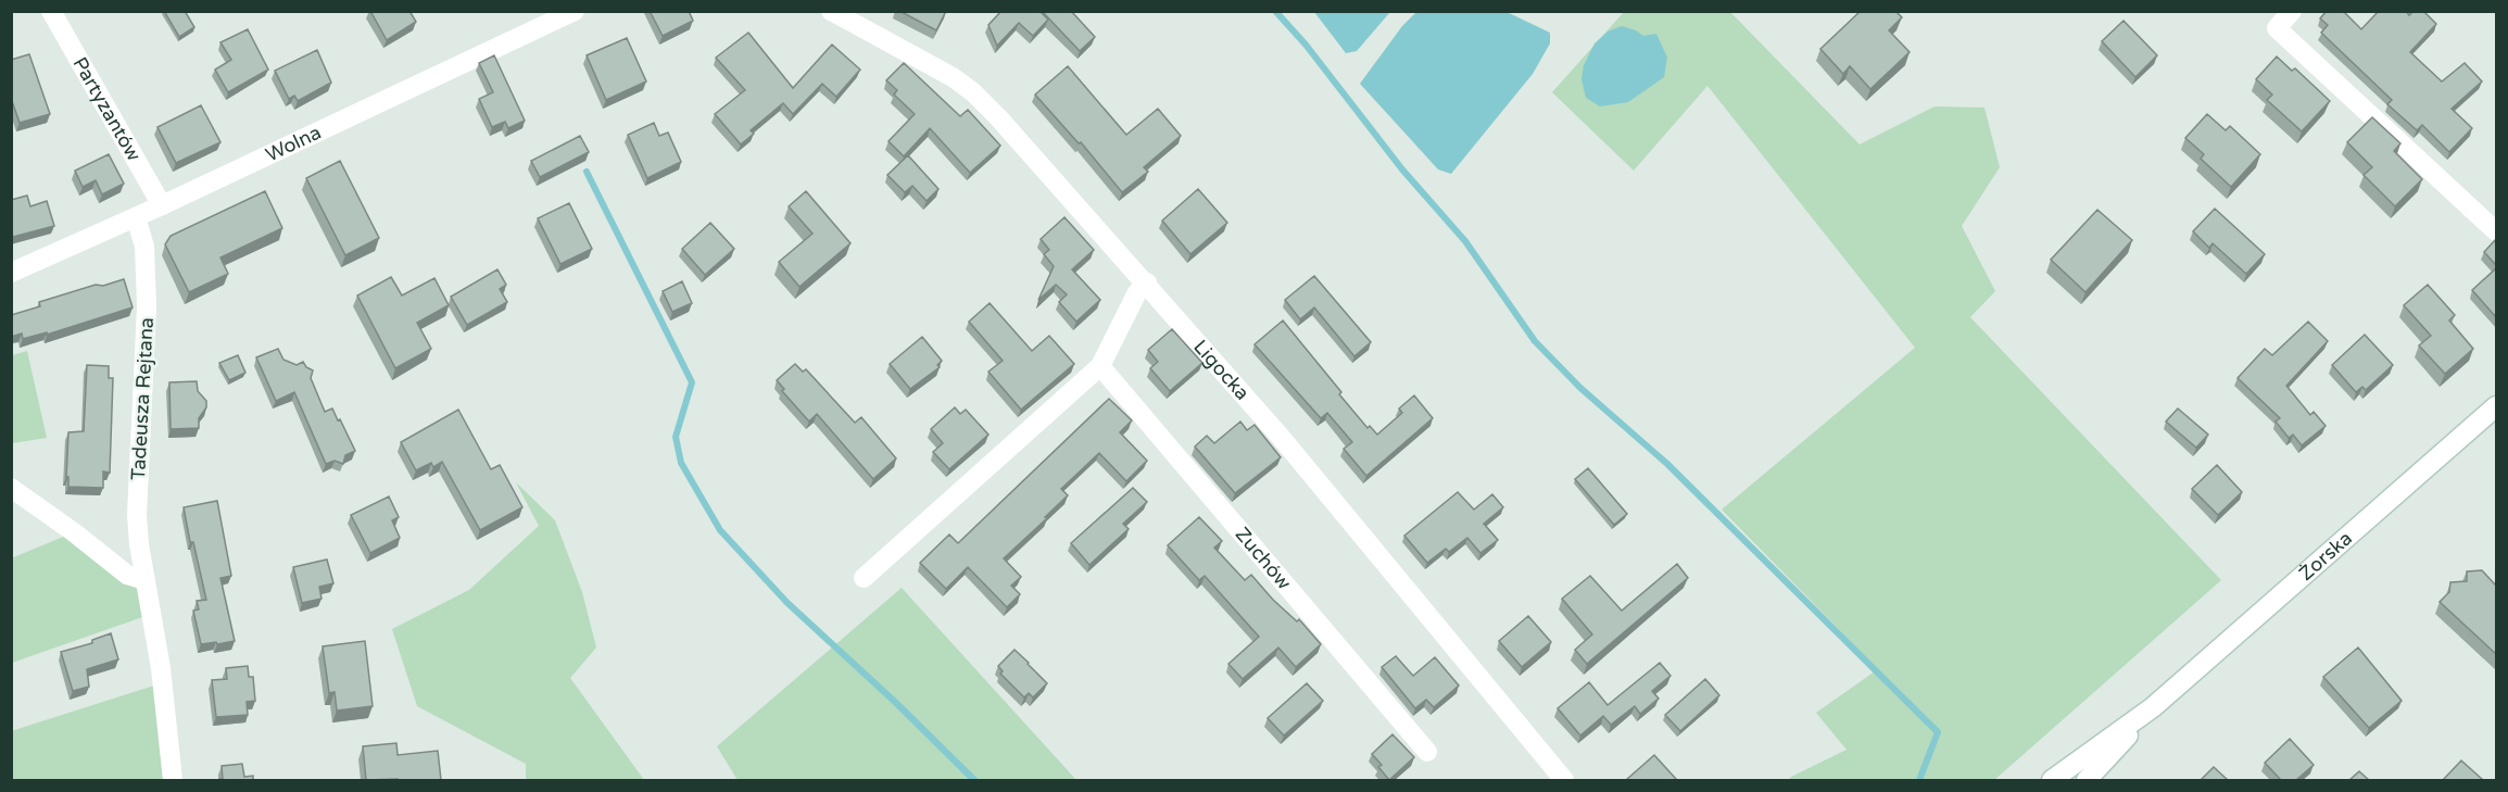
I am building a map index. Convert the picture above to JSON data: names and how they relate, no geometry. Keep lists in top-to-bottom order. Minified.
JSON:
{"streets":{"street":["Partyzantów","Wolna","Ligocka","Tadeusza Rejtana","Żorska","Zuchów"]},"crossings":[["Partyzantów","Wolna"],["Wolna","Tadeusza Rejtana"]]}
